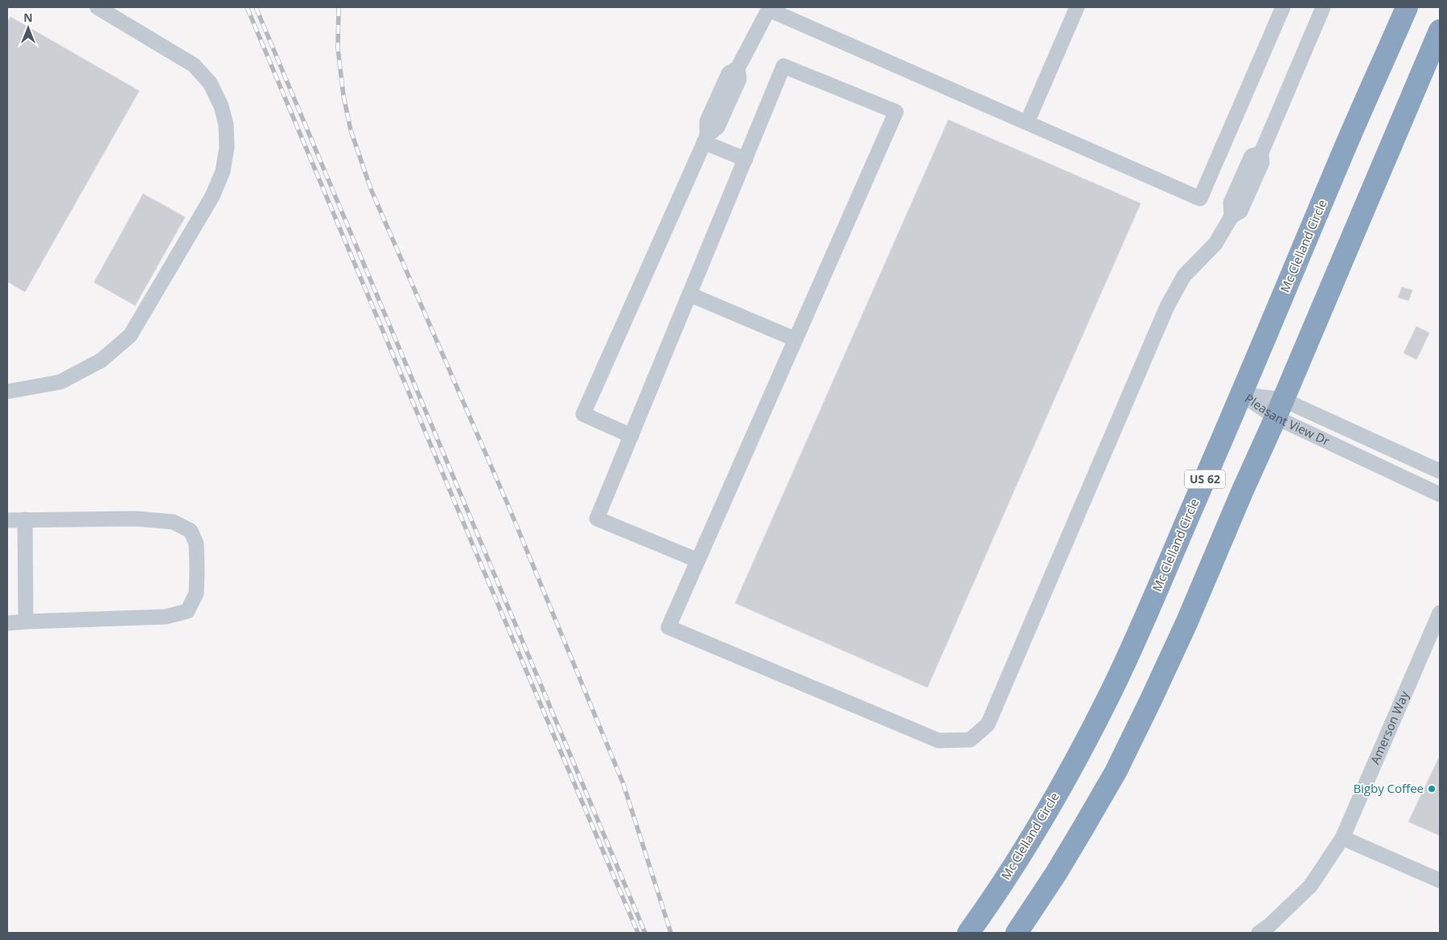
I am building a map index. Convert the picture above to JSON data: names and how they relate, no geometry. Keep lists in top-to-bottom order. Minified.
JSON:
{"streets":{"highway":["Mc Clelland Circle","US 62"],"street":["Pleasant View Dr","Amerson Way"]},"crossings":[["Mc Clelland Circle","Pleasant View Dr"],["Pleasant View Dr","US 62"]],"places":["Bigby Coffee"],"north":"top"}
